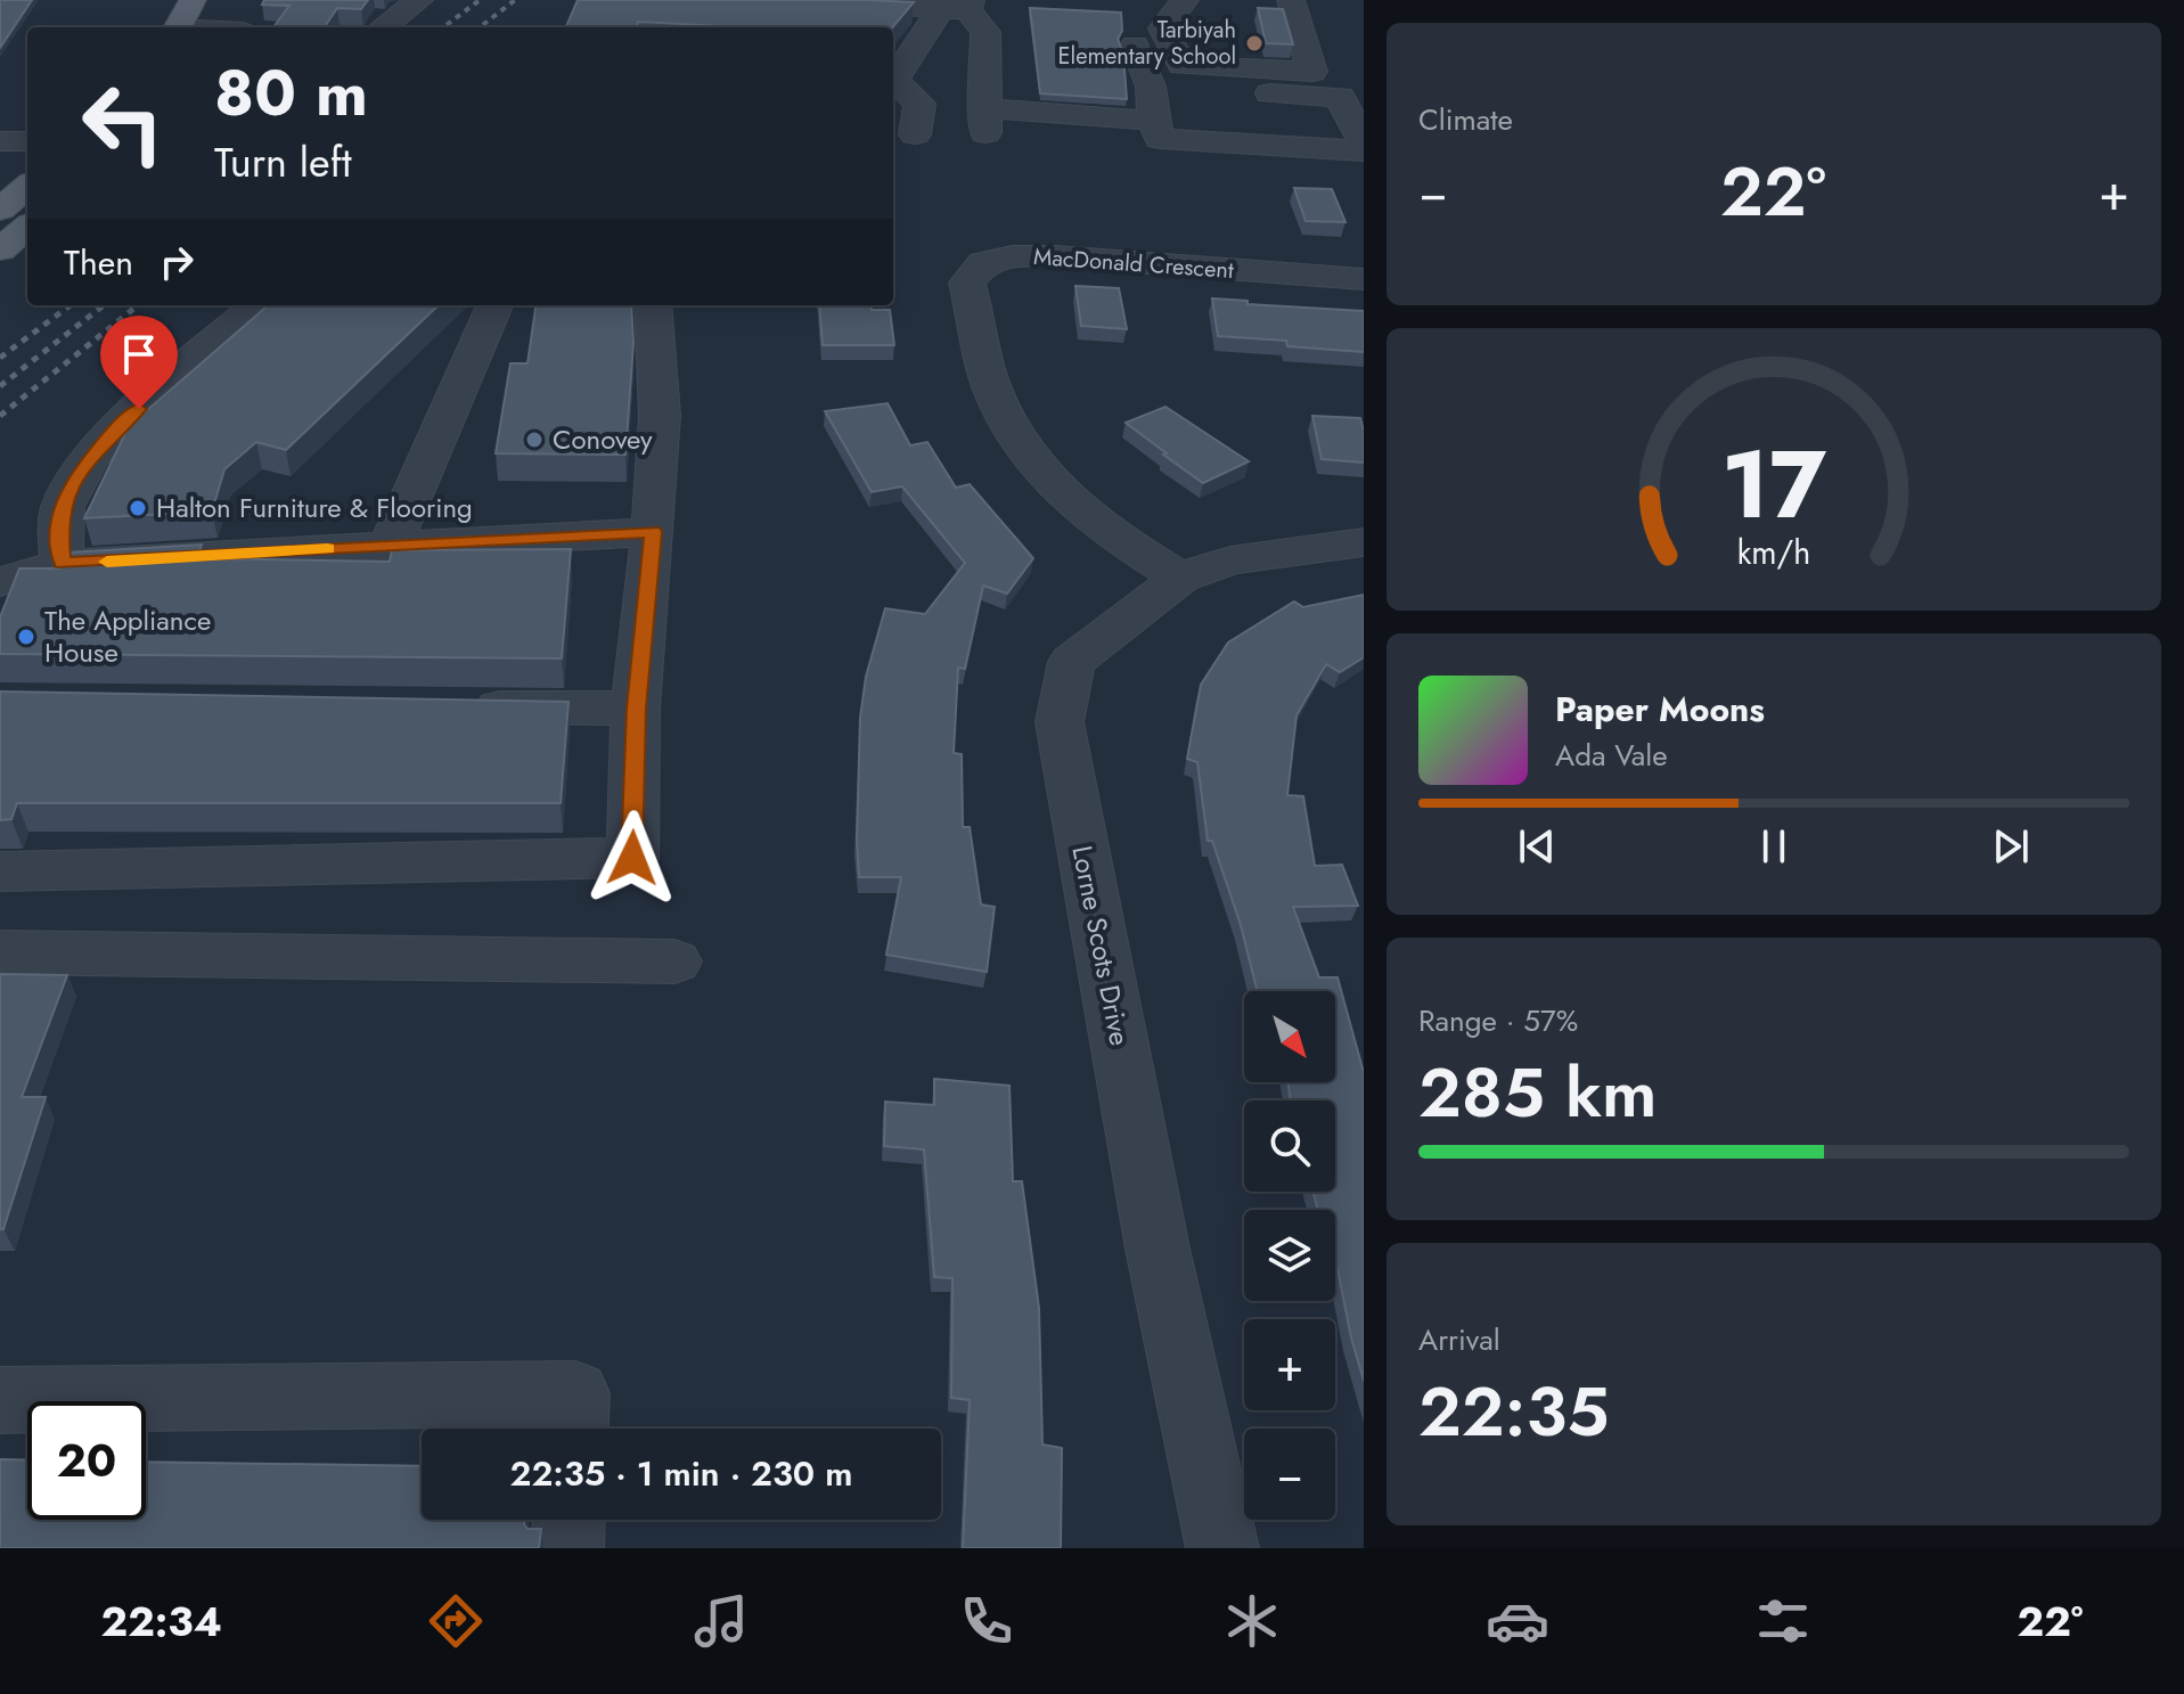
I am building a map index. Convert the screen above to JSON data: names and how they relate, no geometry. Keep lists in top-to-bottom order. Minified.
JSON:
{"streets":{"street":["MacDonald Crescent","Lorne Scots Drive"]},"crossings":[["MacDonald Crescent","Lorne Scots Drive"]],"places":["Tarbiyah Elementary School","Conovey","Halton Furniture & Flooring","The Appliance House"],"north":"bottom right","page":{"tile":["Climate",["Range · 57%","285 km"],["Arrival","22:35"]],"turn":["80 m","Turn left"],"heat":["−","22°","+"],"then":"Then","song":["Paper Moons","Ada Vale"],"map_buttons":["+","−"],"limit":"20","trip":"22:35 · 1 min · 230 m","tabs":["22:34","22°"],"gauge":["17","km/h"]}}
